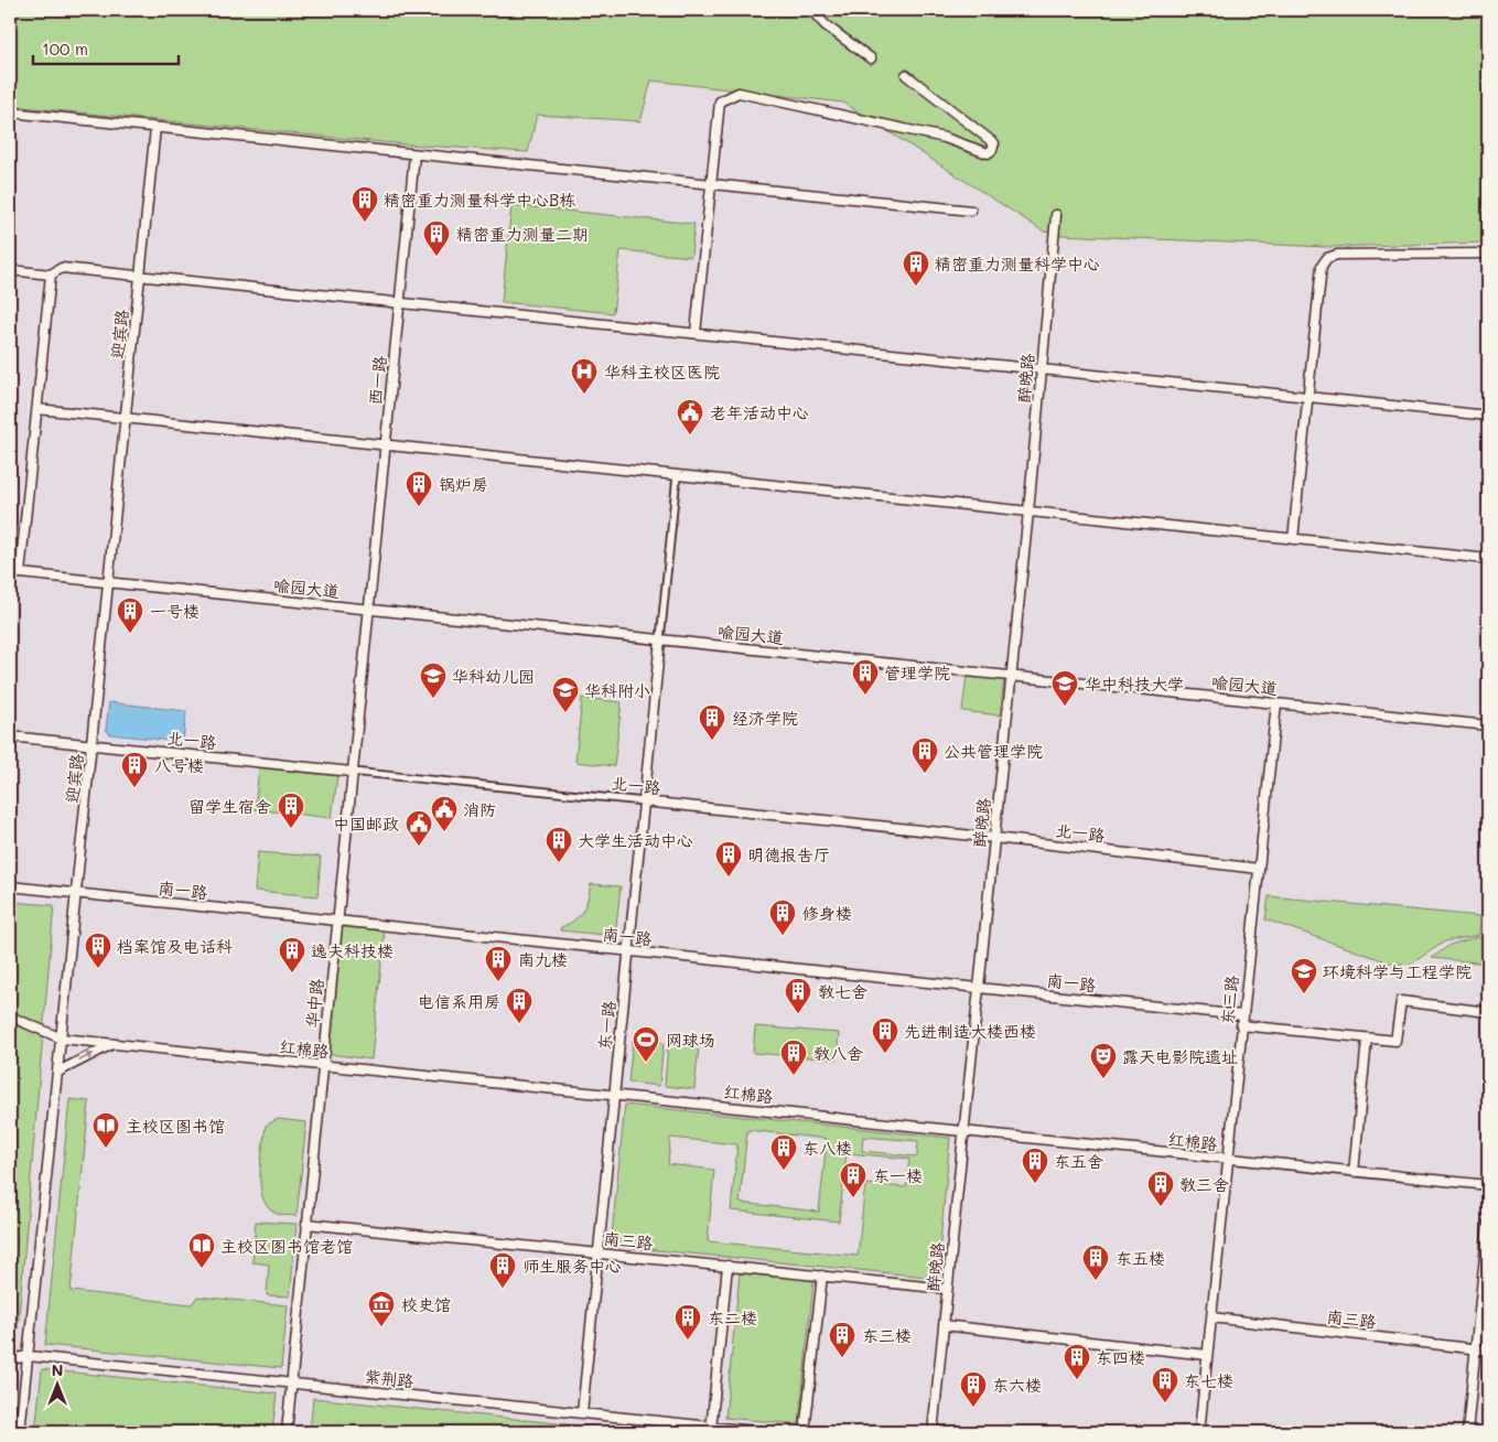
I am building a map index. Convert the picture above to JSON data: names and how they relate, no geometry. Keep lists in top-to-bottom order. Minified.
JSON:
{"streets":{"street":["迎宾路","醉晚路","西一路","喻园大道","北一路","南一路","东三路","华中路","东一路","红棉路","南三路","紫荆路"]},"crossings":[["迎宾路","喻园大道"],["迎宾路","北一路"],["迎宾路","南一路"],["迎宾路","红棉路"],["迎宾路","紫荆路"],["醉晚路","喻园大道"],["醉晚路","北一路"],["醉晚路","南一路"],["醉晚路","红棉路"],["醉晚路","南三路"],["西一路","喻园大道"],["西一路","华中路"],["喻园大道","东三路"],["喻园大道","华中路"],["喻园大道","东一路"],["北一路","东三路"],["北一路","华中路"],["北一路","东一路"],["南一路","东三路"],["南一路","华中路"],["南一路","东一路"],["东三路","红棉路"],["东三路","南三路"],["华中路","红棉路"],["华中路","南三路"],["华中路","紫荆路"],["东一路","红棉路"],["东一路","南三路"],["东一路","紫荆路"]],"places":{"building":["精密重力测量科学中心B栋","精密重力测量二期","精密重力测量科学中心","锅炉房","一号楼","管理学院","经济学院","公共管理学院","八号楼","留学生宿舍","大学生活动中心","明德报告厅","修身楼","档案馆及电话科","逸夫科技楼","南九楼","教七舍","电信系用房","先进制造大楼西楼","教八舍","东八楼","东五舍","东一楼","教三舍","东五楼","师生服务中心","东二楼","东三楼","东四楼","东七楼","东六楼"],"hospital":["华科主校区医院"],"public building":["老年活动中心","消防","中国邮政"],"school or university":["华科幼儿园","华中科技大学","华科附小","环境科学与工程学院"],"sports":["网球场"],"theatre":["露天电影院遗址"],"library":["主校区图书馆","主校区图书馆老馆"],"museum":["校史馆"]},"scale_bar":"100 m","north":"top"}
